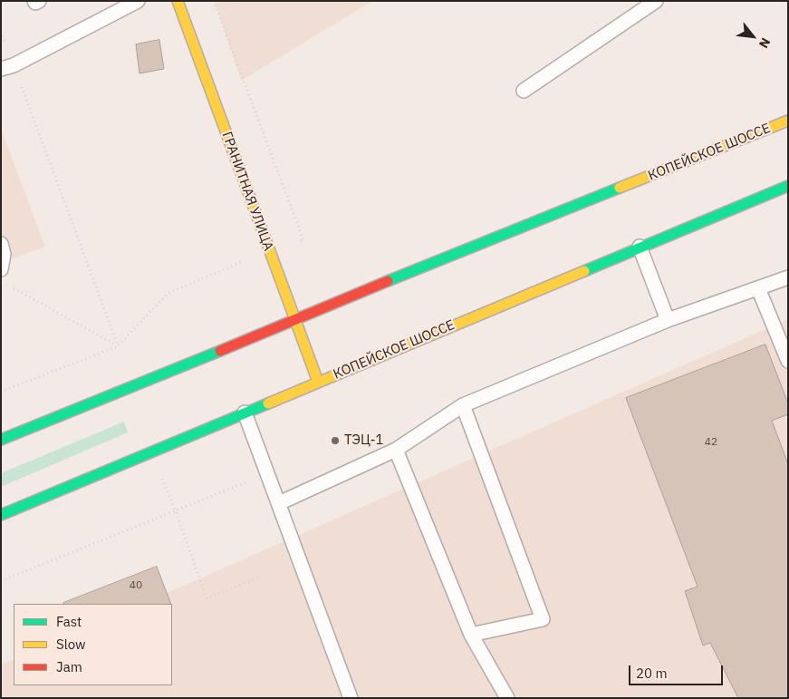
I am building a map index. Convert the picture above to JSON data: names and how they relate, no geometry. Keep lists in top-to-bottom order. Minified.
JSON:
{"streets":{"main road":["КОПЕЙСКОЕ ШОССЕ","ГРАНИТНАЯ УЛИЦА"]},"crossings":[["КОПЕЙСКОЕ ШОССЕ","ГРАНИТНАЯ УЛИЦА"]],"places":["ТЭЦ-1"],"house_numbers":["42","40"],"legend":["Fast","Slow","Jam"],"scale_bar":"20 m","north":"bottom right"}
